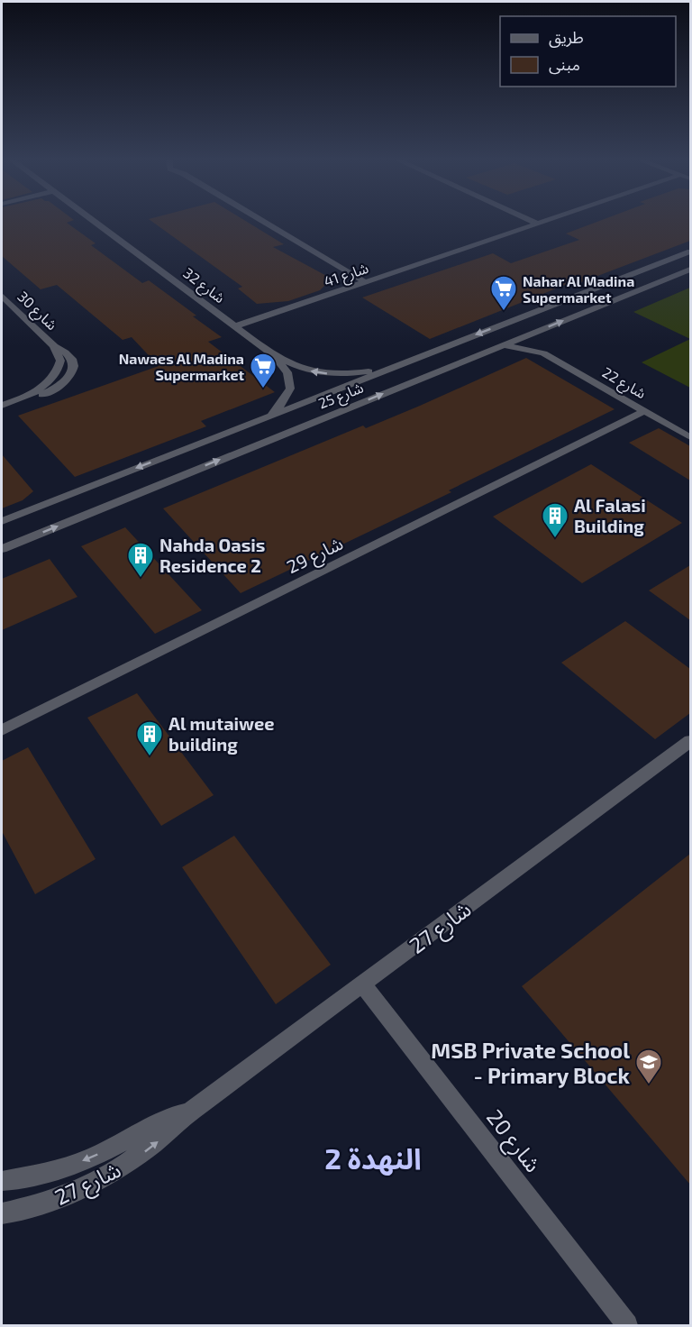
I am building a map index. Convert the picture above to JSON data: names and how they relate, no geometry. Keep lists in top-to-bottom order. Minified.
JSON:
{"streets":{"street":["شارع 41","شارع 32","شارع 30","شارع 22","شارع 25","شارع 29","شارع 27","شارع 20"]},"crossings":[["شارع 41","شارع 32"],["شارع 32","شارع 25"],["شارع 22","شارع 25"],["شارع 22","شارع 29"],["شارع 27","شارع 20"]],"districts":["النهدة 2"],"places":{"supermarket":["Nahar Al Madina Supermarket","Nawaes Al Madina Supermarket"],"building":["Al Falasi Building","Nahda Oasis Residence 2","Al mutaiwee building"],"school or university":["MSB Private School - Primary Block"]},"legend":["طريق","مبنى"]}
